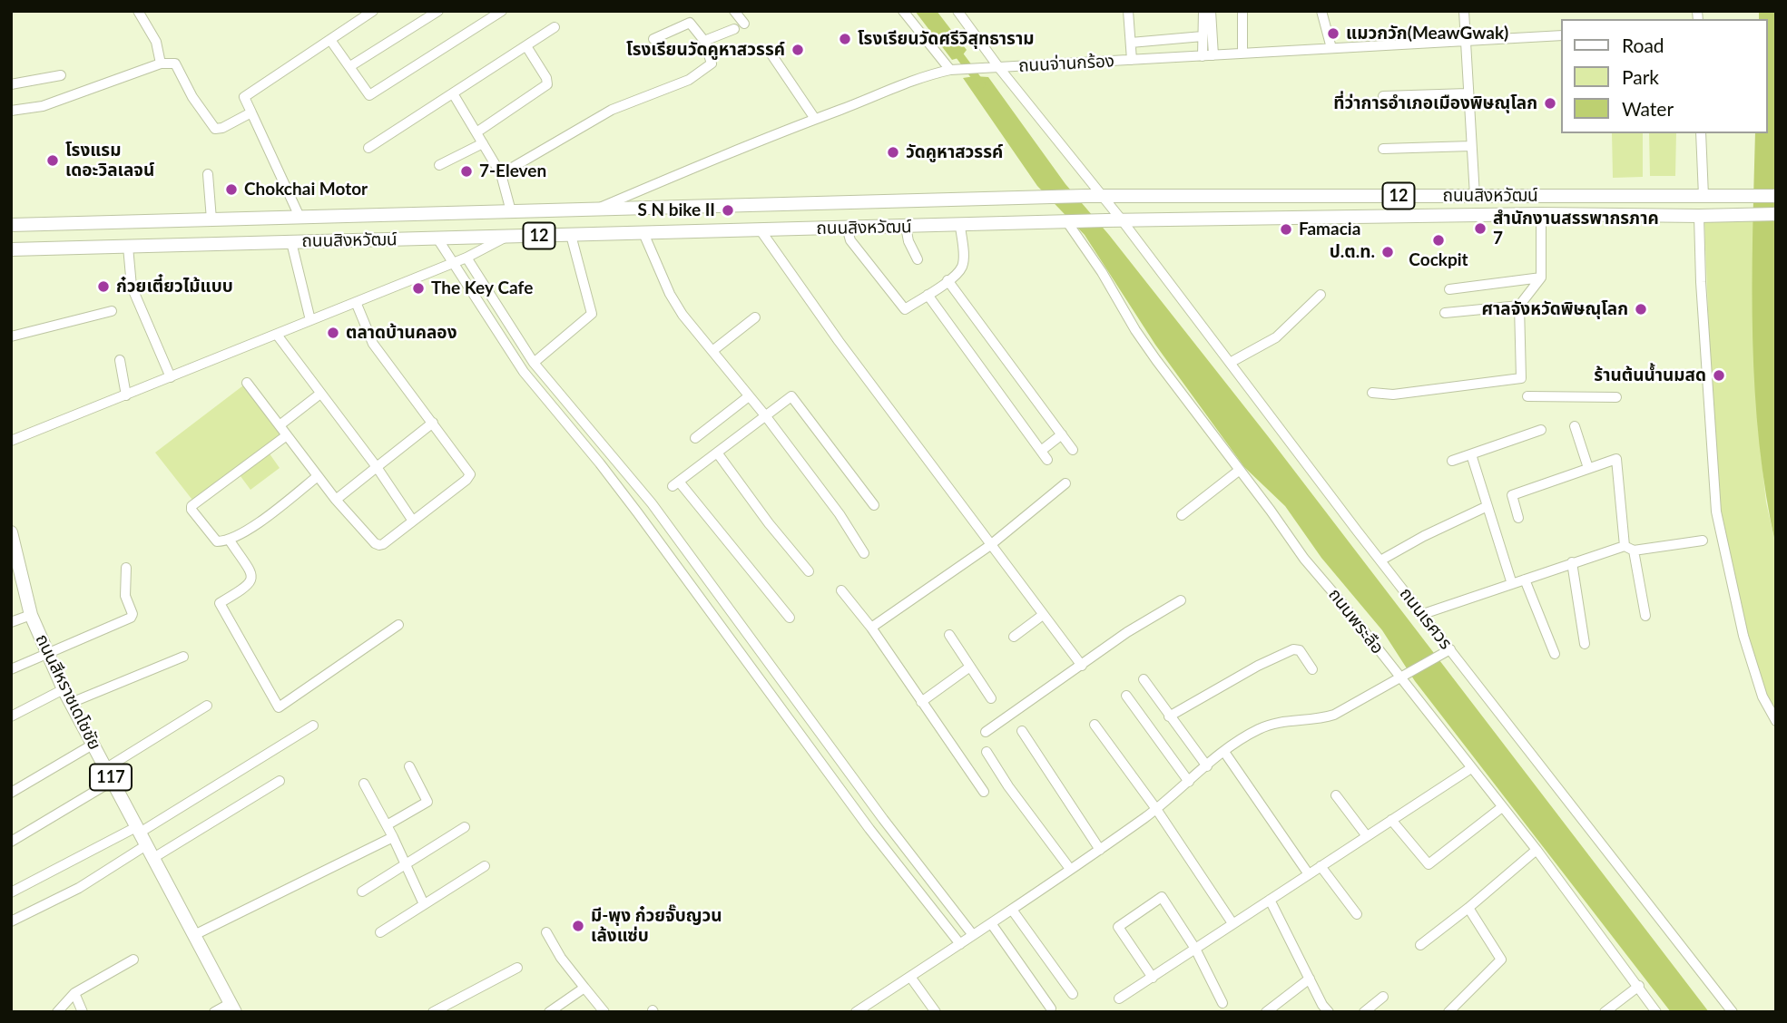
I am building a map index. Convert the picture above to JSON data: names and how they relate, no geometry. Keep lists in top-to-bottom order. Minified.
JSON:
{"streets":{"main road":["12","ถนนสิงหวัฒน์","ถนนสีหราชเดโชชัย","117"],"street":["ถนนจ่านกร้อง","ถนนเรศวร","ถนนพระลือ"]},"crossings":[["ถนนจ่านกร้อง","ถนนสิงหวัฒน์"],["ถนนจ่านกร้อง","ถนนเรศวร"],["12","ถนนสิงหวัฒน์"],["ถนนสิงหวัฒน์","ถนนเรศวร"],["ถนนสิงหวัฒน์","ถนนพระลือ"]],"places":["แมวกวัก(MeawGwak)","โรงเรียนวัดศรีวิสุทธาราม","โรงเรียนวัดคูหาสวรรค์","ที่ว่าการอำเภอเมืองพิษณุโลก","วัดคูหาสวรรค์","โรงแรม เดอะวิลเลจน์","7-Eleven","Chokchai Motor","S N bike II","สำนักงานสรรพากรภาค 7","Famacia","Cockpit","ป.ต.ท.","ก๋วยเตี๋ยวไม้แบบ","The Key Cafe","ศาลจังหวัดพิษณุโลก","ตลาดบ้านคลอง","ร้านต้นน้ำนมสด","มี-พุง ก๋วยจั๊บญวน เล้งแซ่บ"],"legend":["Road","Park","Water"]}
